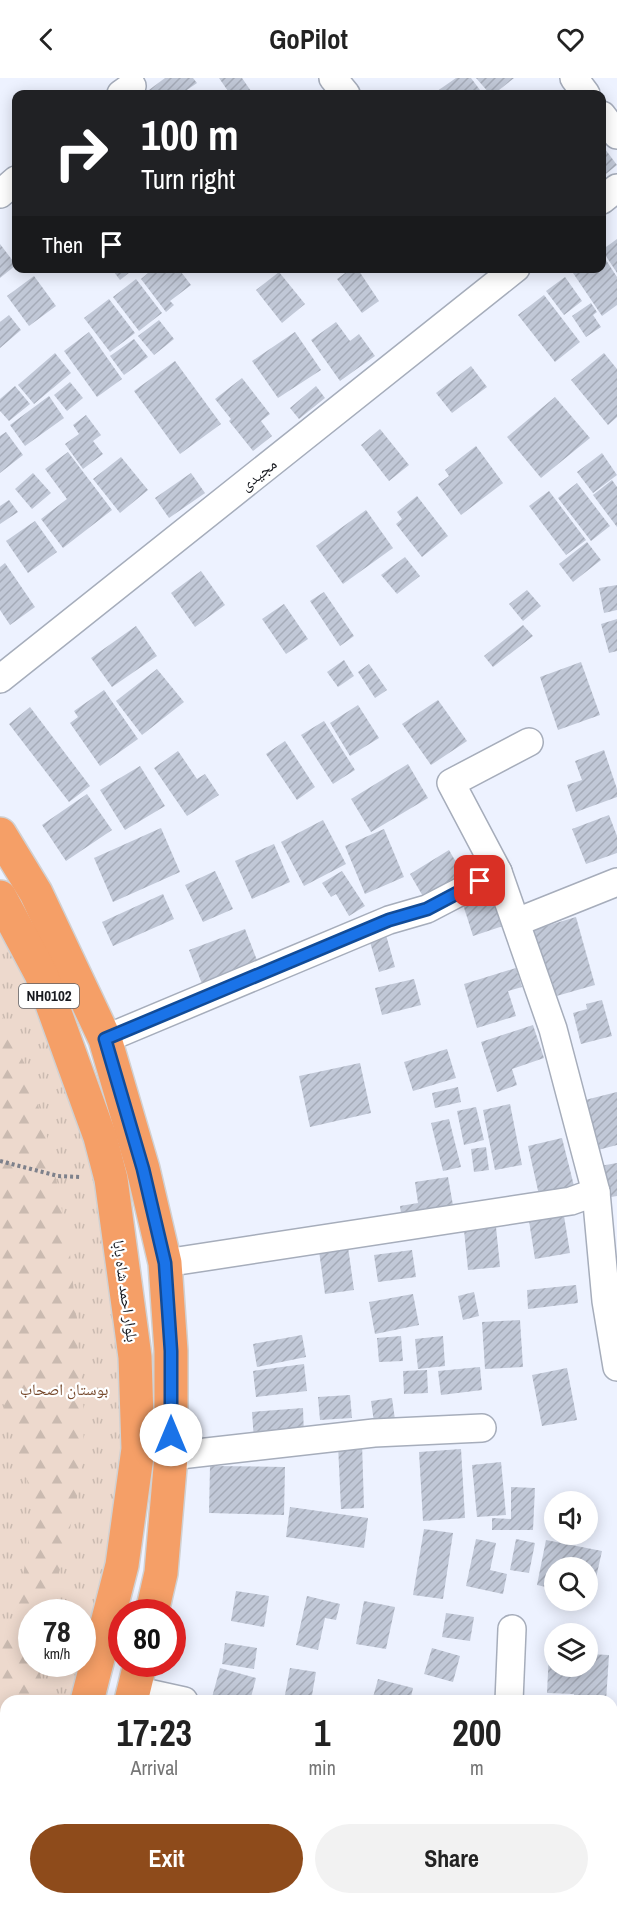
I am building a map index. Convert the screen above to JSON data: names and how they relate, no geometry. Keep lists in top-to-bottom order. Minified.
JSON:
{"streets":{"highway":["NH0102","بلوار احمد شاه بابا"],"street":["مجیدی"]},"parks":["بوستان اصحاب"],"page":{"header":"GoPilot","turn":["100 m","Turn right"],"then":"Then","speed":"78 km/h","limit":"80","eta":["17:23","Arrival","1","min","200","m"],"buttons":["Exit","Share"]}}
